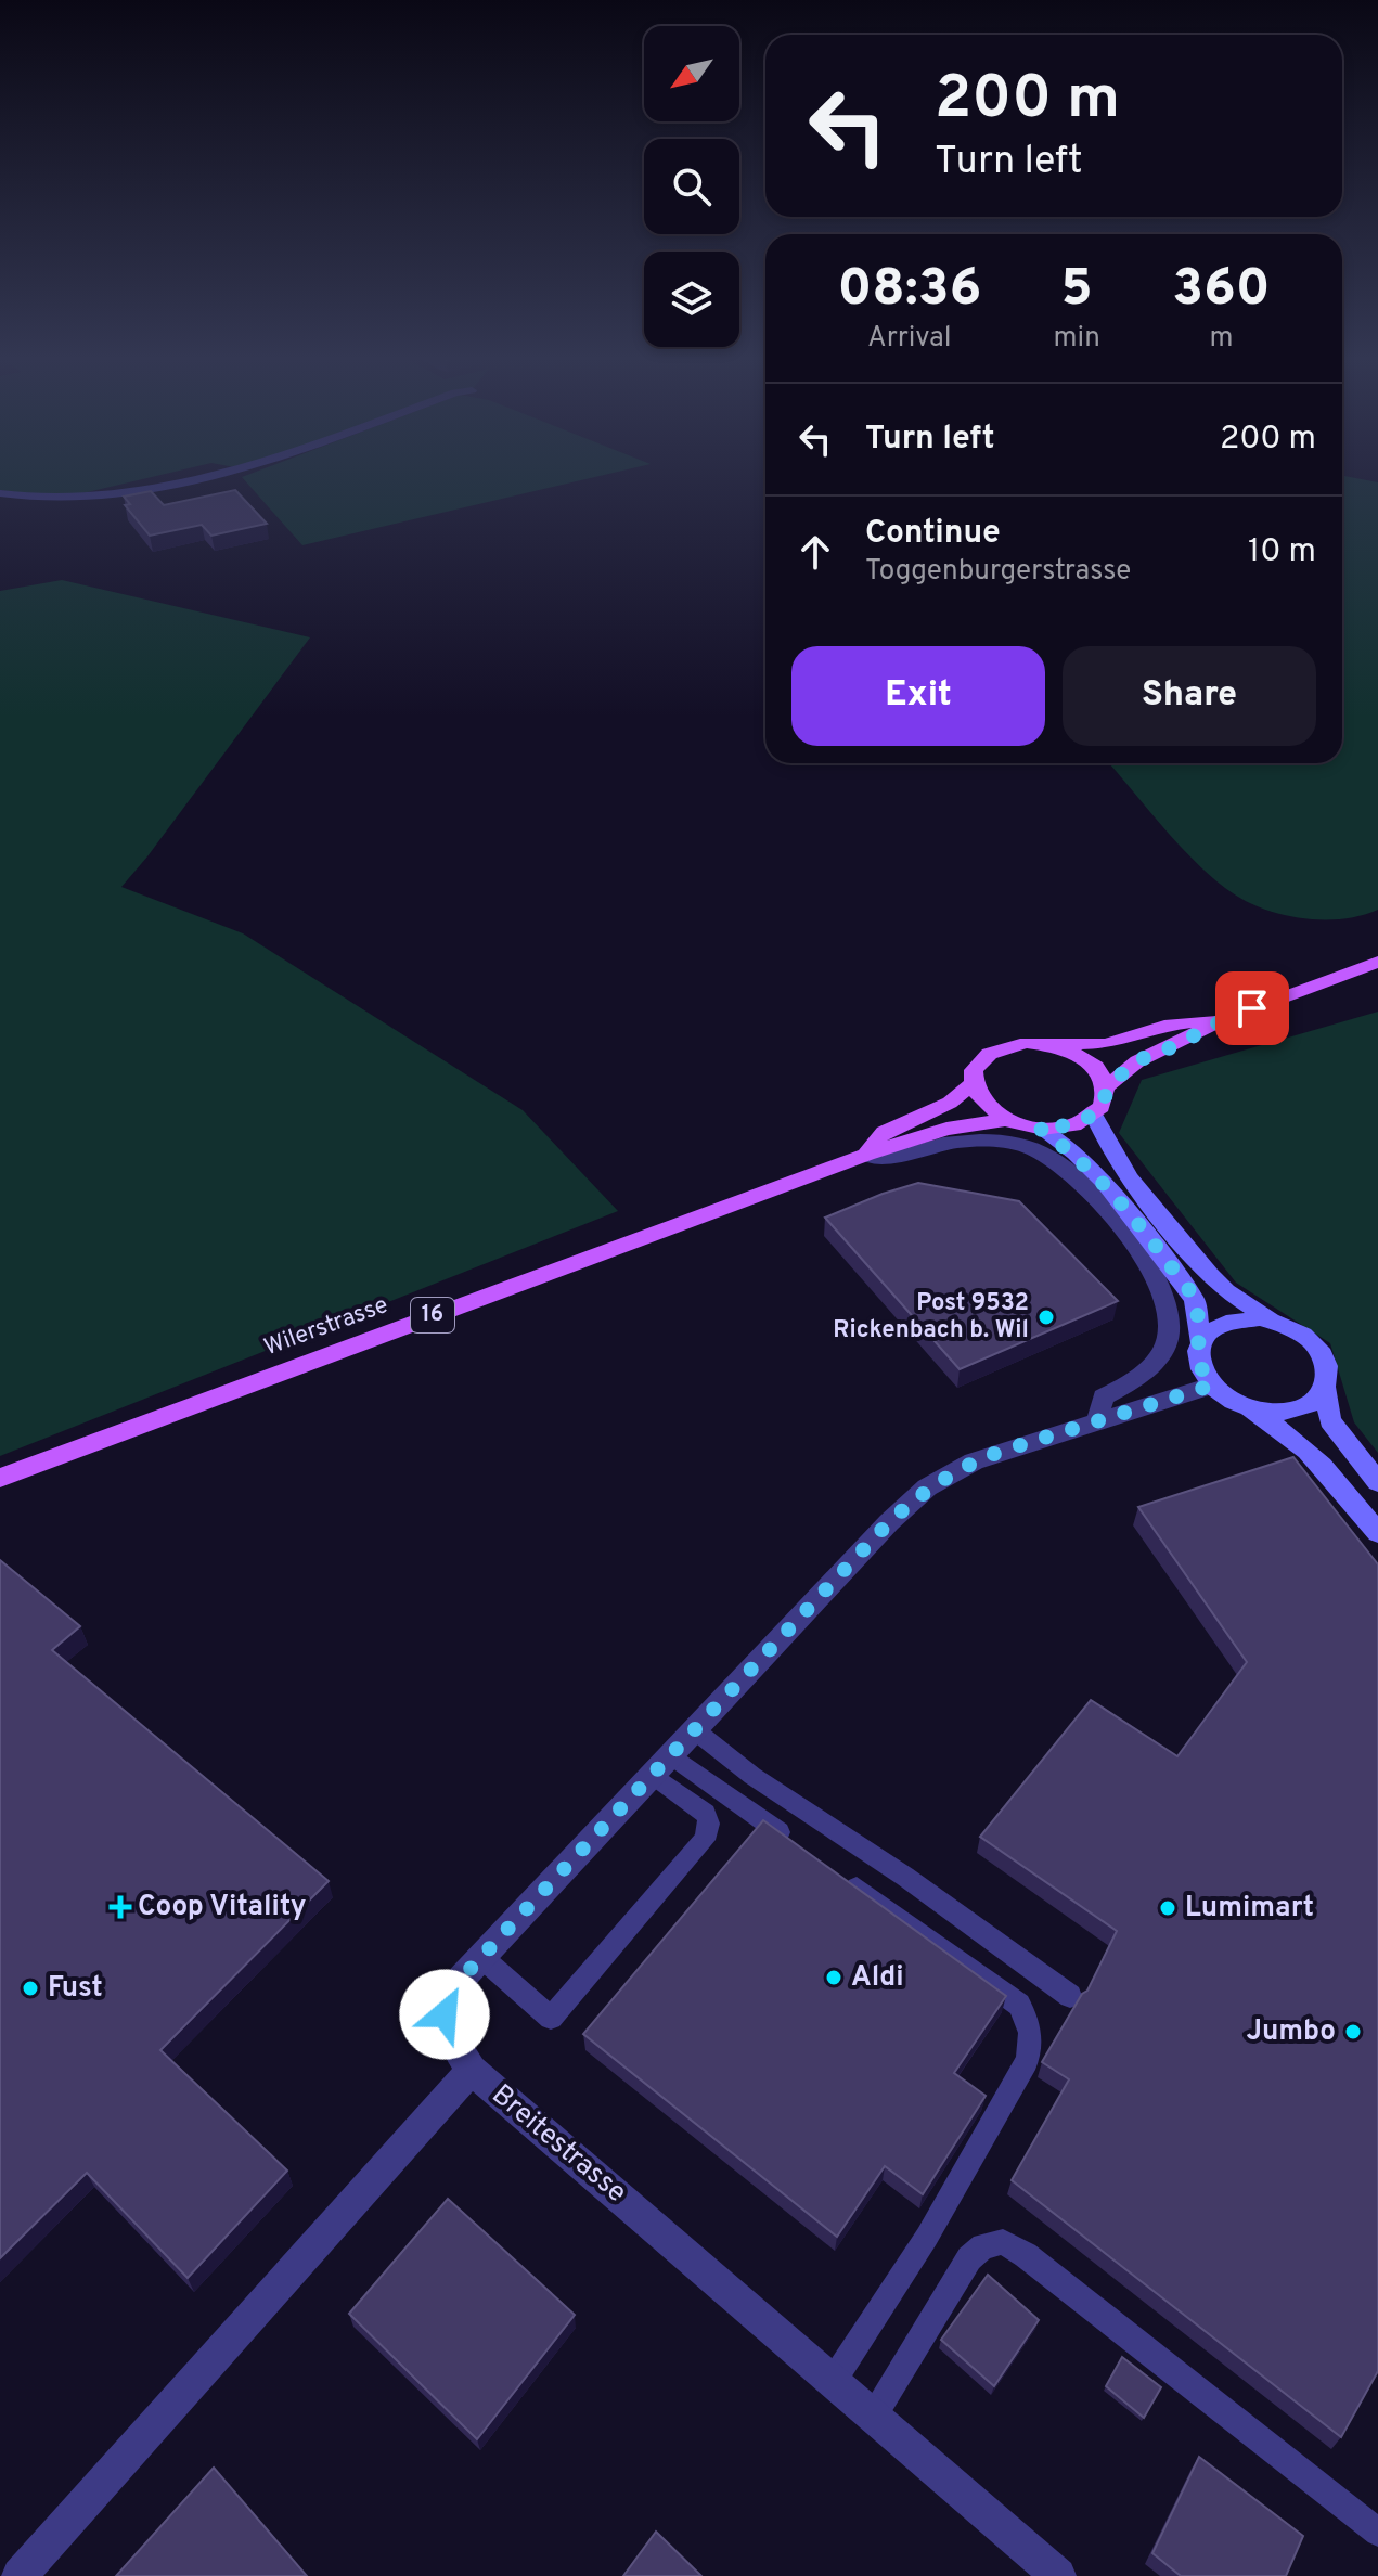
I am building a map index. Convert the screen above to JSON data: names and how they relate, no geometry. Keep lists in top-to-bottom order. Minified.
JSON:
{"streets":{"main road":["16","Wilerstrasse"],"street":["Breitestrasse"]},"places":{"other":["Post 9532 Rickenbach b. Wil","Lumimart","Aldi","Fust","Jumbo"],"health":["Coop Vitality"]},"north":"bottom left","page":{"turn":["200 m","Turn left"],"eta":["08:36","Arrival","5","min","360","m"],"list":[{"name":"Turn left","value":"200 m"},{"name":"Continue","note":"Toggenburgerstrasse","value":"10 m"}],"buttons":["Exit","Share"]}}
